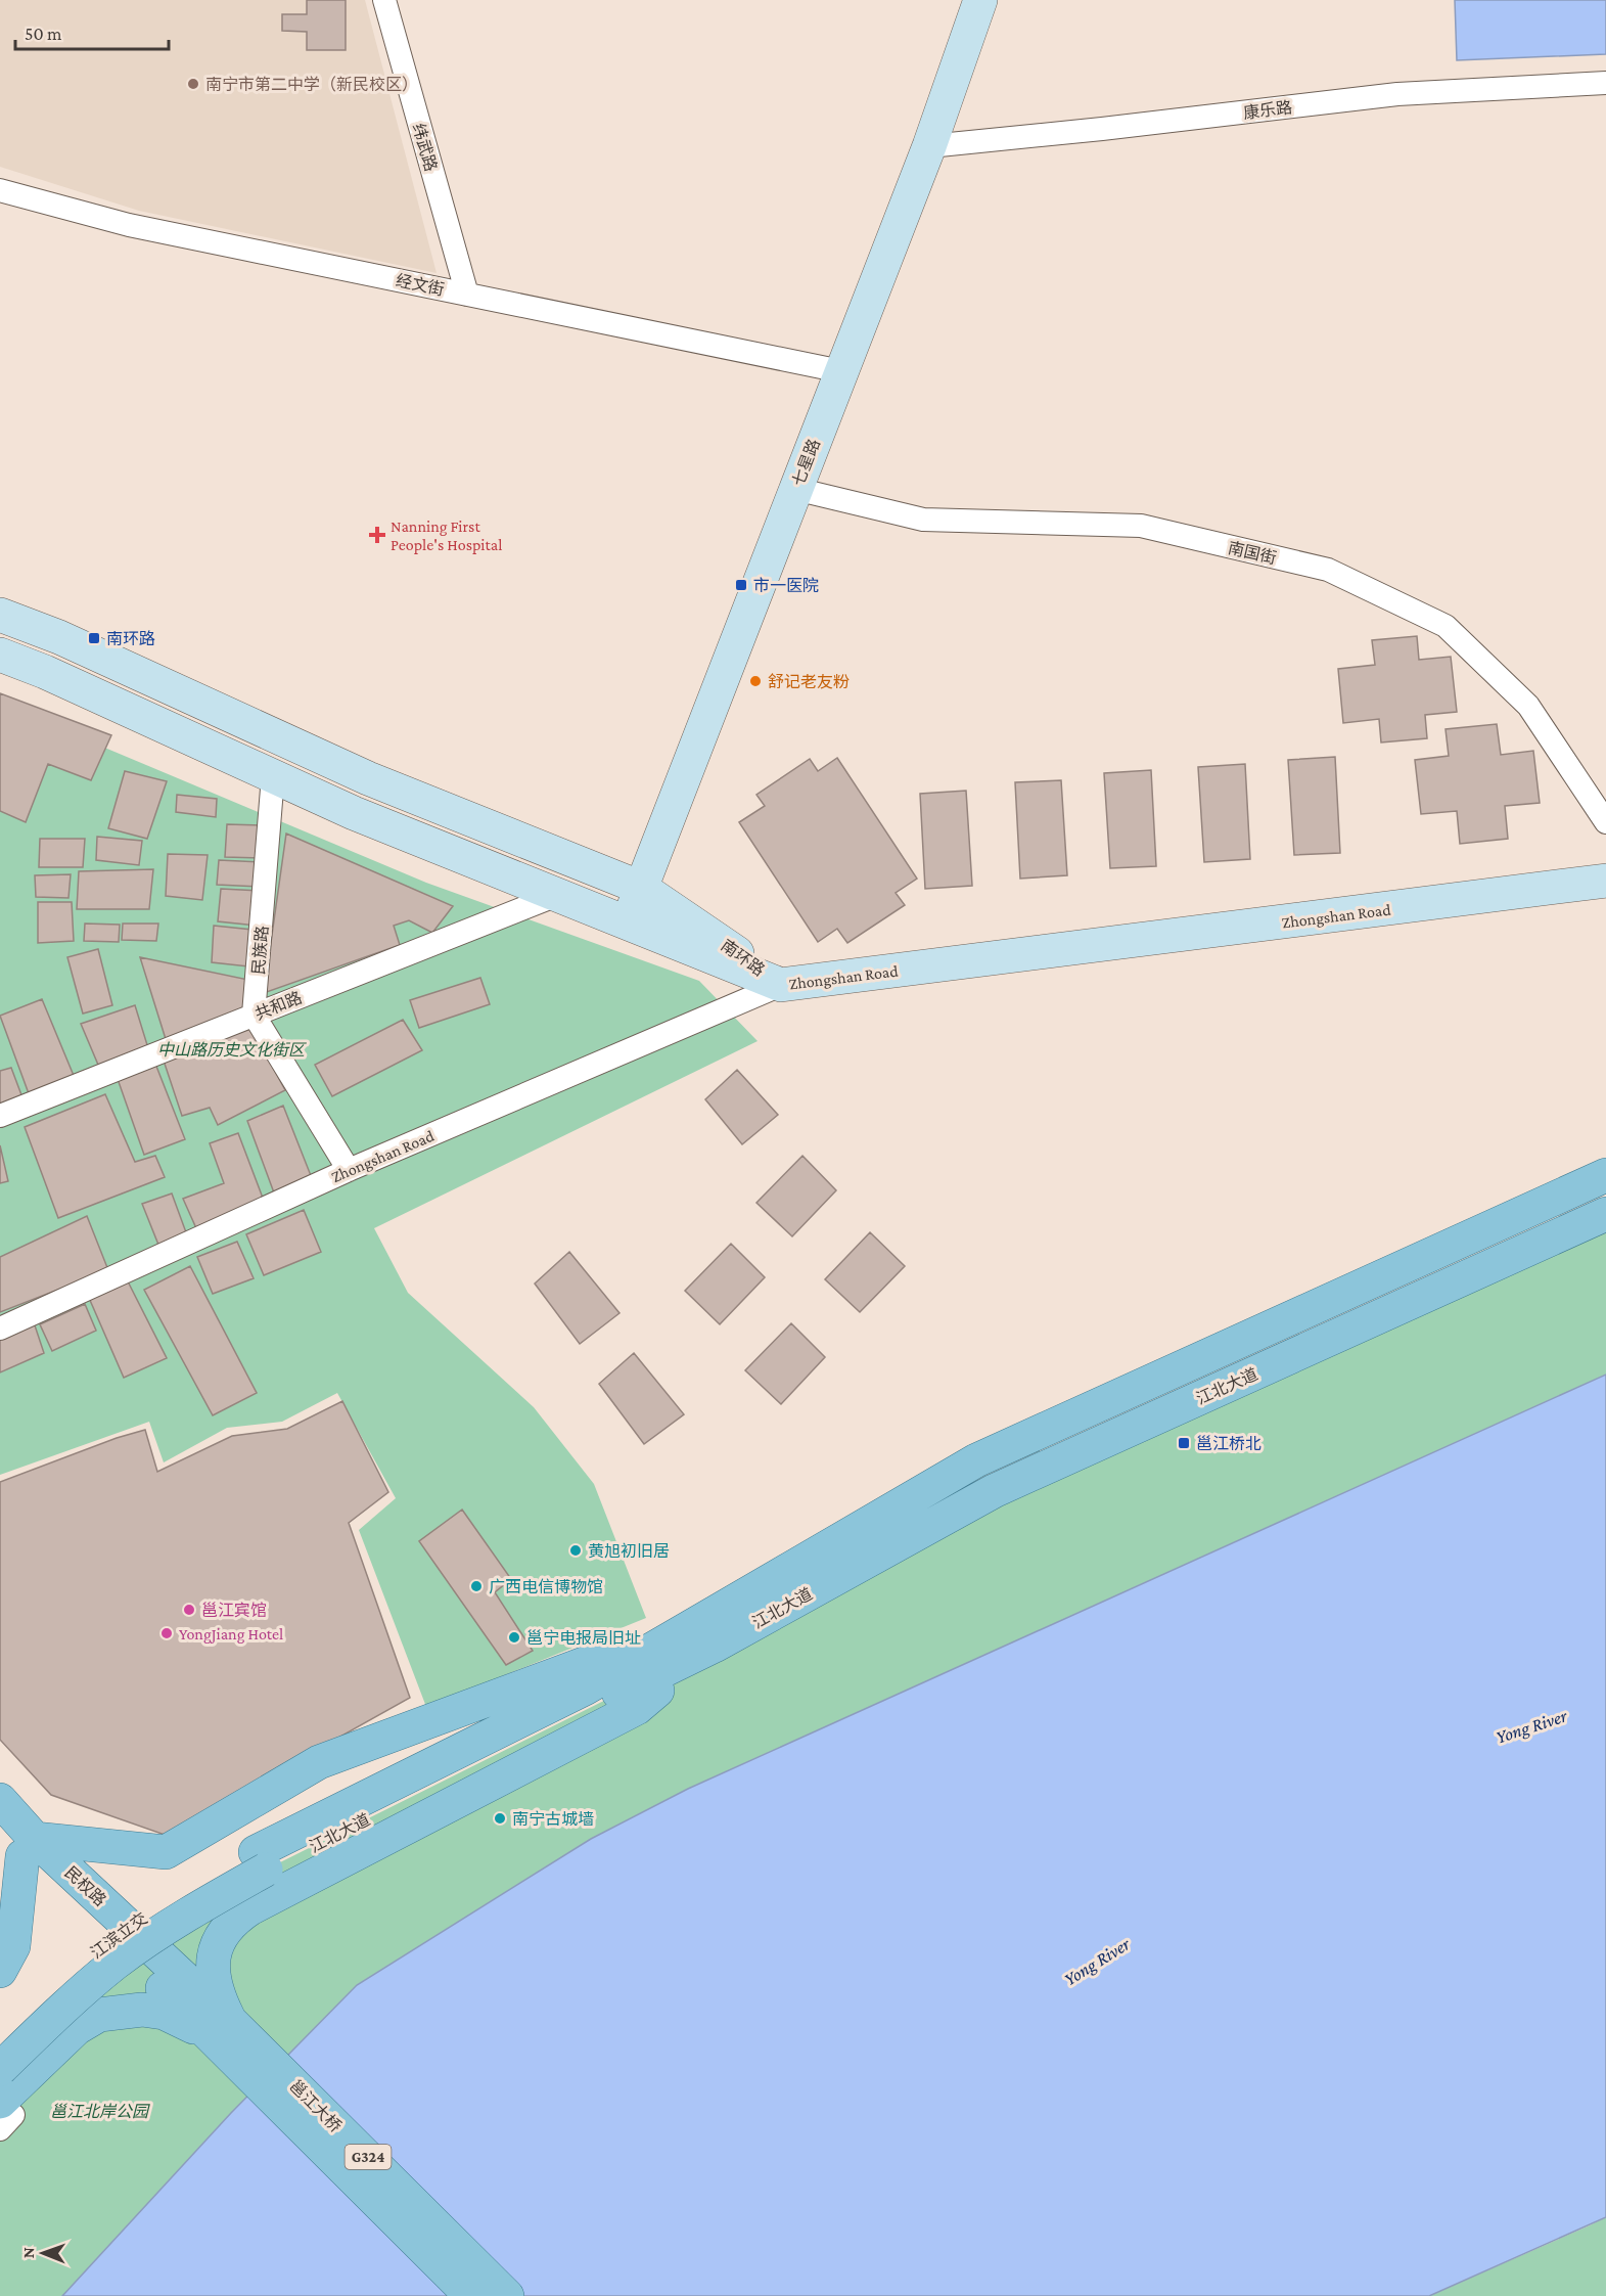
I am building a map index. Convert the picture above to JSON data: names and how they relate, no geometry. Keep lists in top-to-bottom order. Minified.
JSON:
{"streets":{"main road":["七星路","Zhongshan Road","南环路","江北大道","民权路","江滨立交","邕江大桥","G324"],"street":["康乐路","纬武路","经文街","南国街","民族路","共和路"]},"crossings":[["康乐路","七星路"],["纬武路","经文街"],["经文街","七星路"],["七星路","南国街"],["七星路","南环路"],["Zhongshan Road","南环路"],["民族路","南环路"],["民族路","共和路"],["南环路","共和路"],["江北大道","江滨立交"],["民权路","邕江大桥"]],"water":["Yong River"],"parks":["中山路历史文化街区","邕江北岸公园"],"places":{"other":["南宁市第二中学（新民校区）","舒记老友粉","黄旭初旧居","广西电信博物馆","邕江宾馆","YongJiang Hotel","邕宁电报局旧址","南宁古城墙"],"health":["Nanning First People's Hospital"],"transit":["市一医院","南环路","邕江桥北"]},"scale_bar":"50 m","north":"left"}
